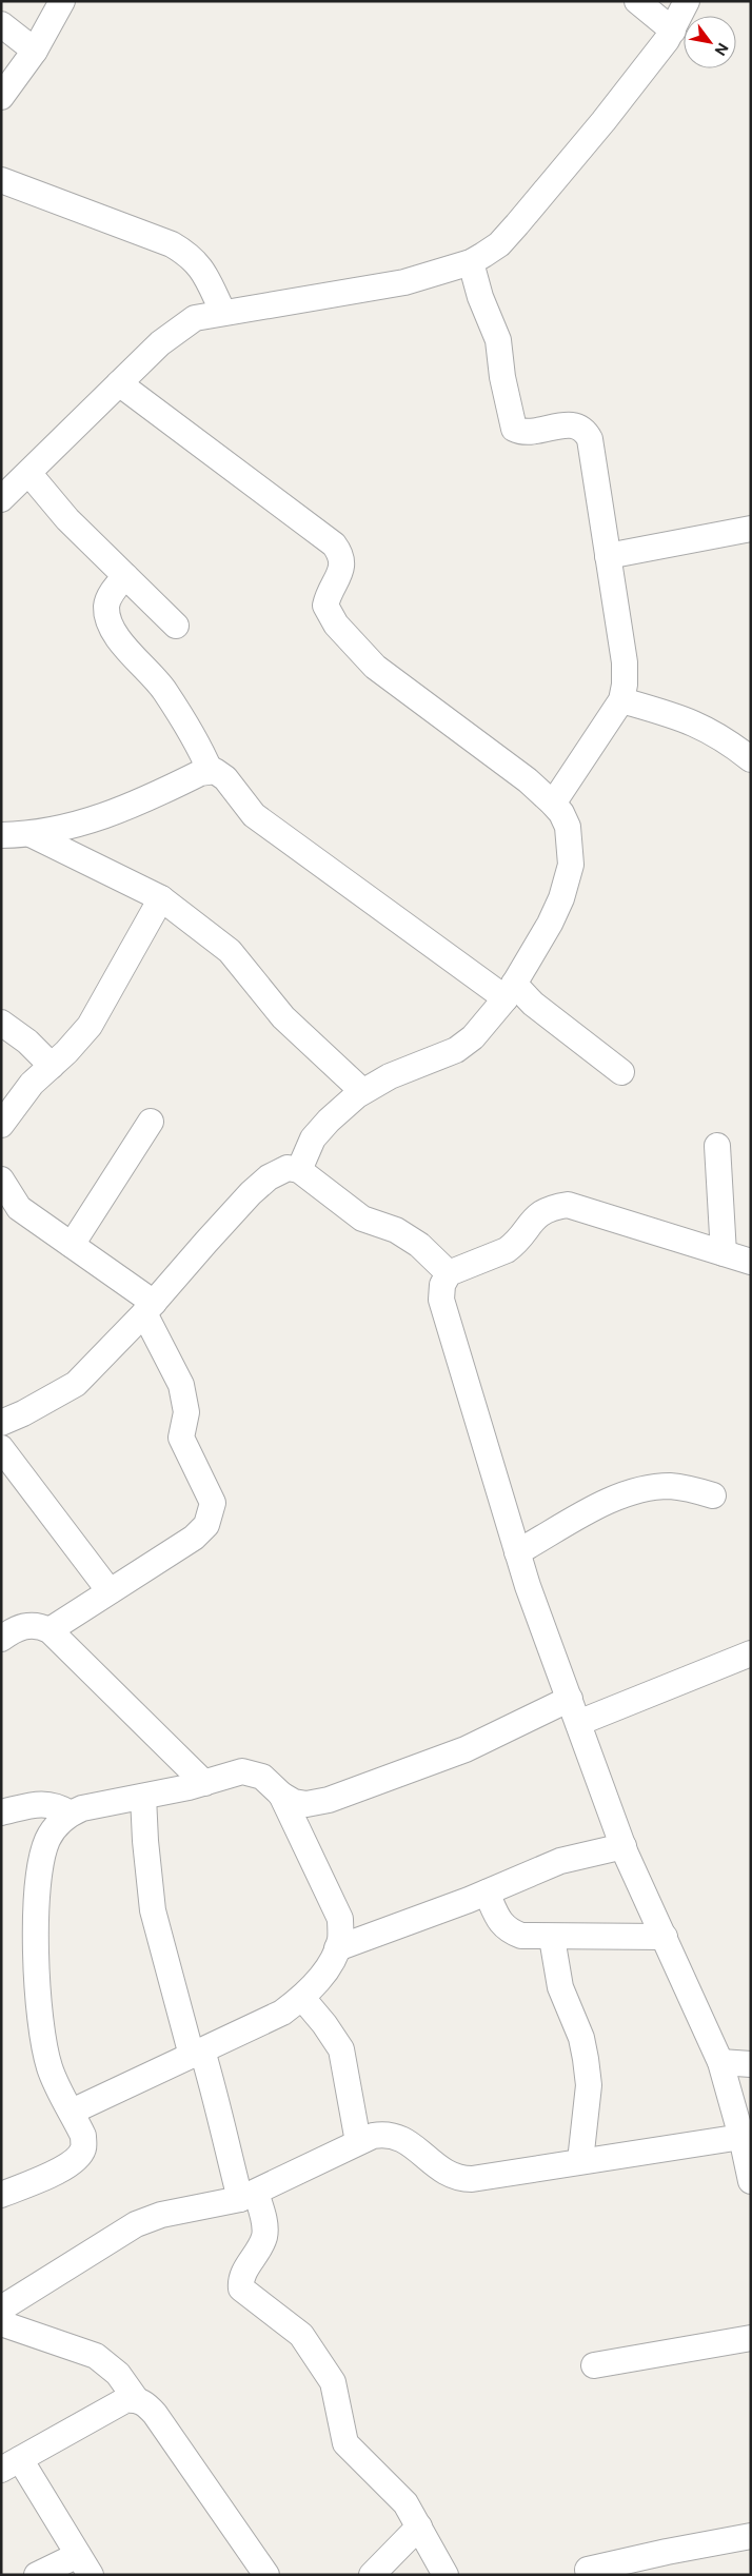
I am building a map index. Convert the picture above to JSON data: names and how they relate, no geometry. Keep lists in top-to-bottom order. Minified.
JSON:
{"north":"bottom right"}
